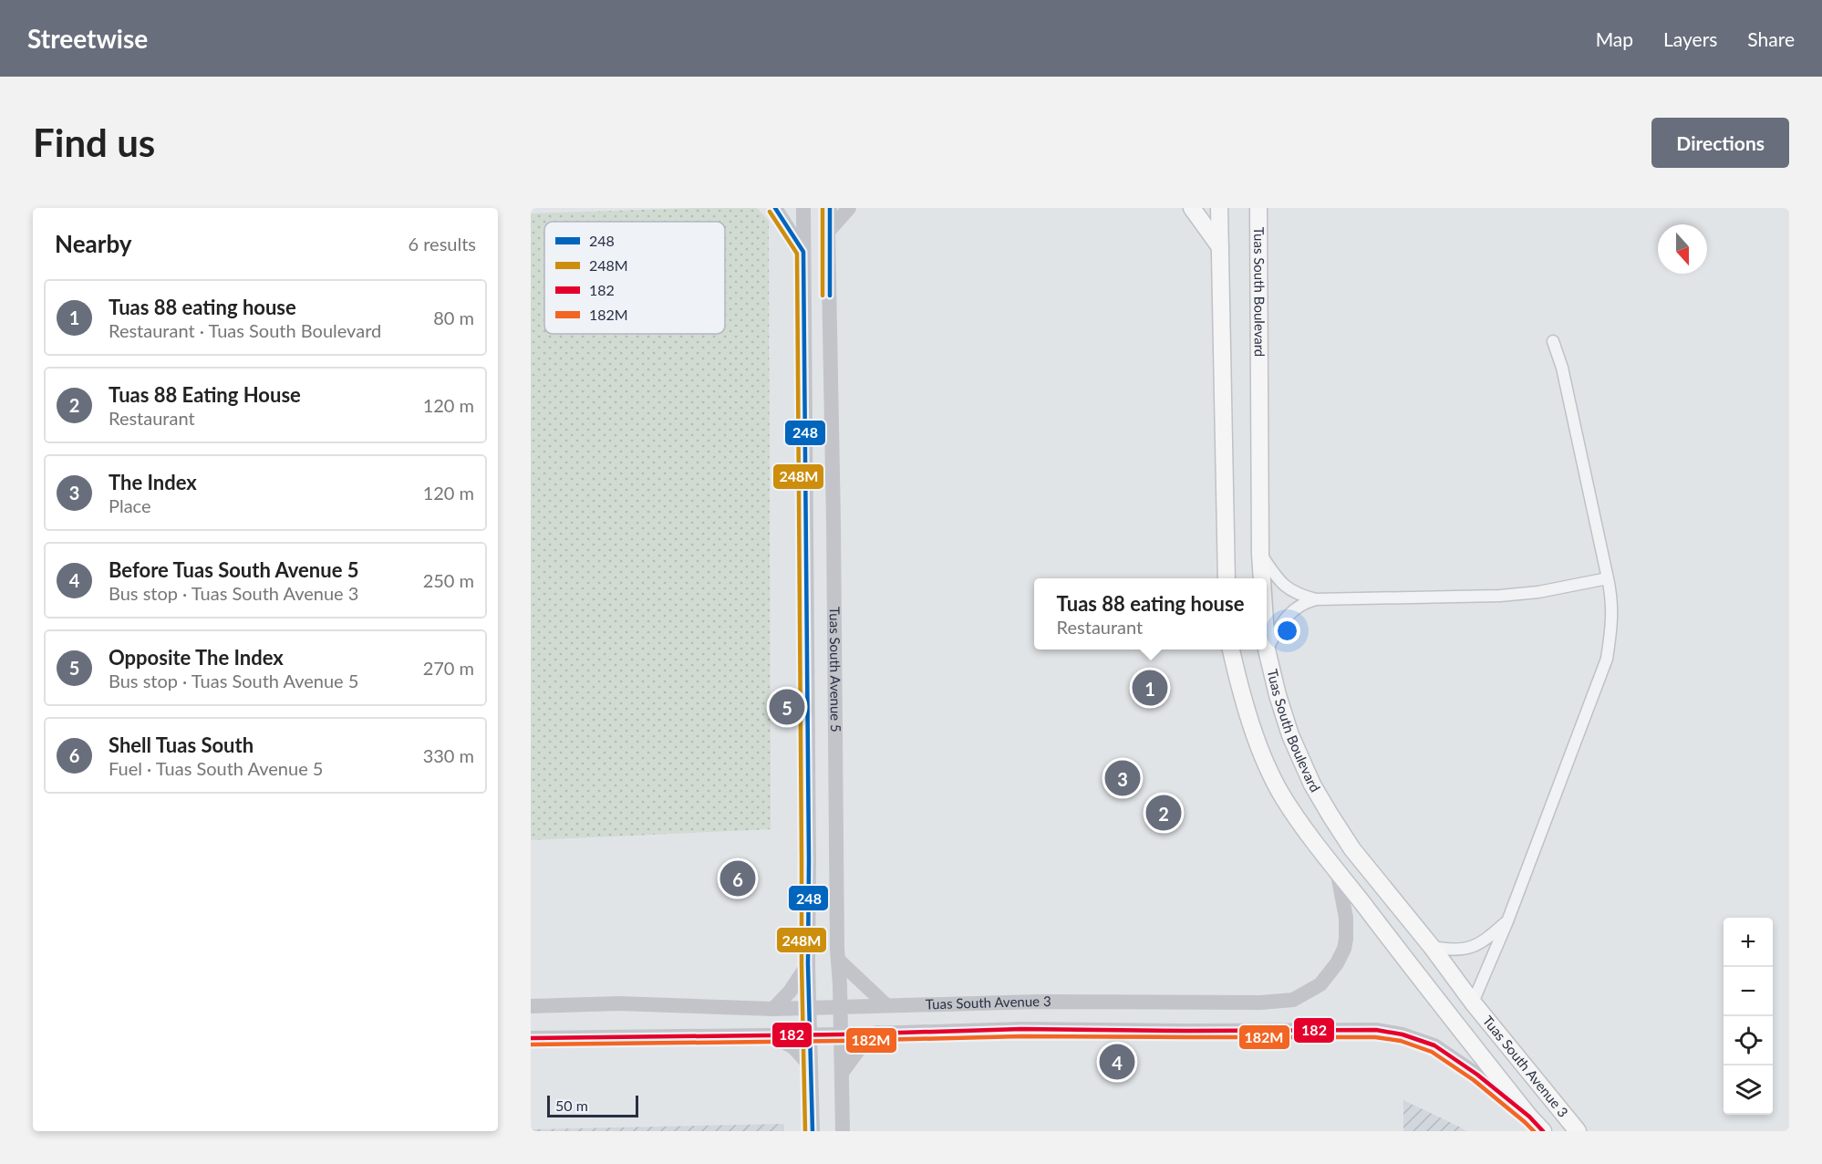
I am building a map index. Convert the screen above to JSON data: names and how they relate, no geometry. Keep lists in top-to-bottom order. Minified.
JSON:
{"streets":{"main road":["Tuas South Boulevard","Tuas South Avenue 5","Tuas South Avenue 3"]},"crossings":[["Tuas South Boulevard","Tuas South Avenue 3"],["Tuas South Avenue 5","Tuas South Avenue 3"]],"lines":["transit line 248","transit line 248M","transit line 182","transit line 182M"],"legend":["248","248M","182","182M"],"scale_bar":"50 m","north":"bottom","page":{"header":"Streetwise","nav":["Map","Layers","Share"],"buttons":"Directions","title":"Find us","heading":["Nearby","6 results"],"list":[{"mark":"1","name":"Tuas 88 eating house","note":"Restaurant · Tuas South Boulevard","value":"80 m"},{"mark":"2","name":"Tuas 88 Eating House","note":"Restaurant","value":"120 m"},{"mark":"3","name":"The Index","note":"Place","value":"120 m"},{"mark":"4","name":"Before Tuas South Avenue 5","note":"Bus stop · Tuas South Avenue 3","value":"250 m"},{"mark":"5","name":"Opposite The Index","note":"Bus stop · Tuas South Avenue 5","value":"270 m"},{"mark":"6","name":"Shell Tuas South","note":"Fuel · Tuas South Avenue 5","value":"330 m"}],"popup":["Tuas 88 eating house","Restaurant"],"pins":["1","5","3","2","6","4"],"map_buttons":["+","−"],"scale":"50 m"}}
